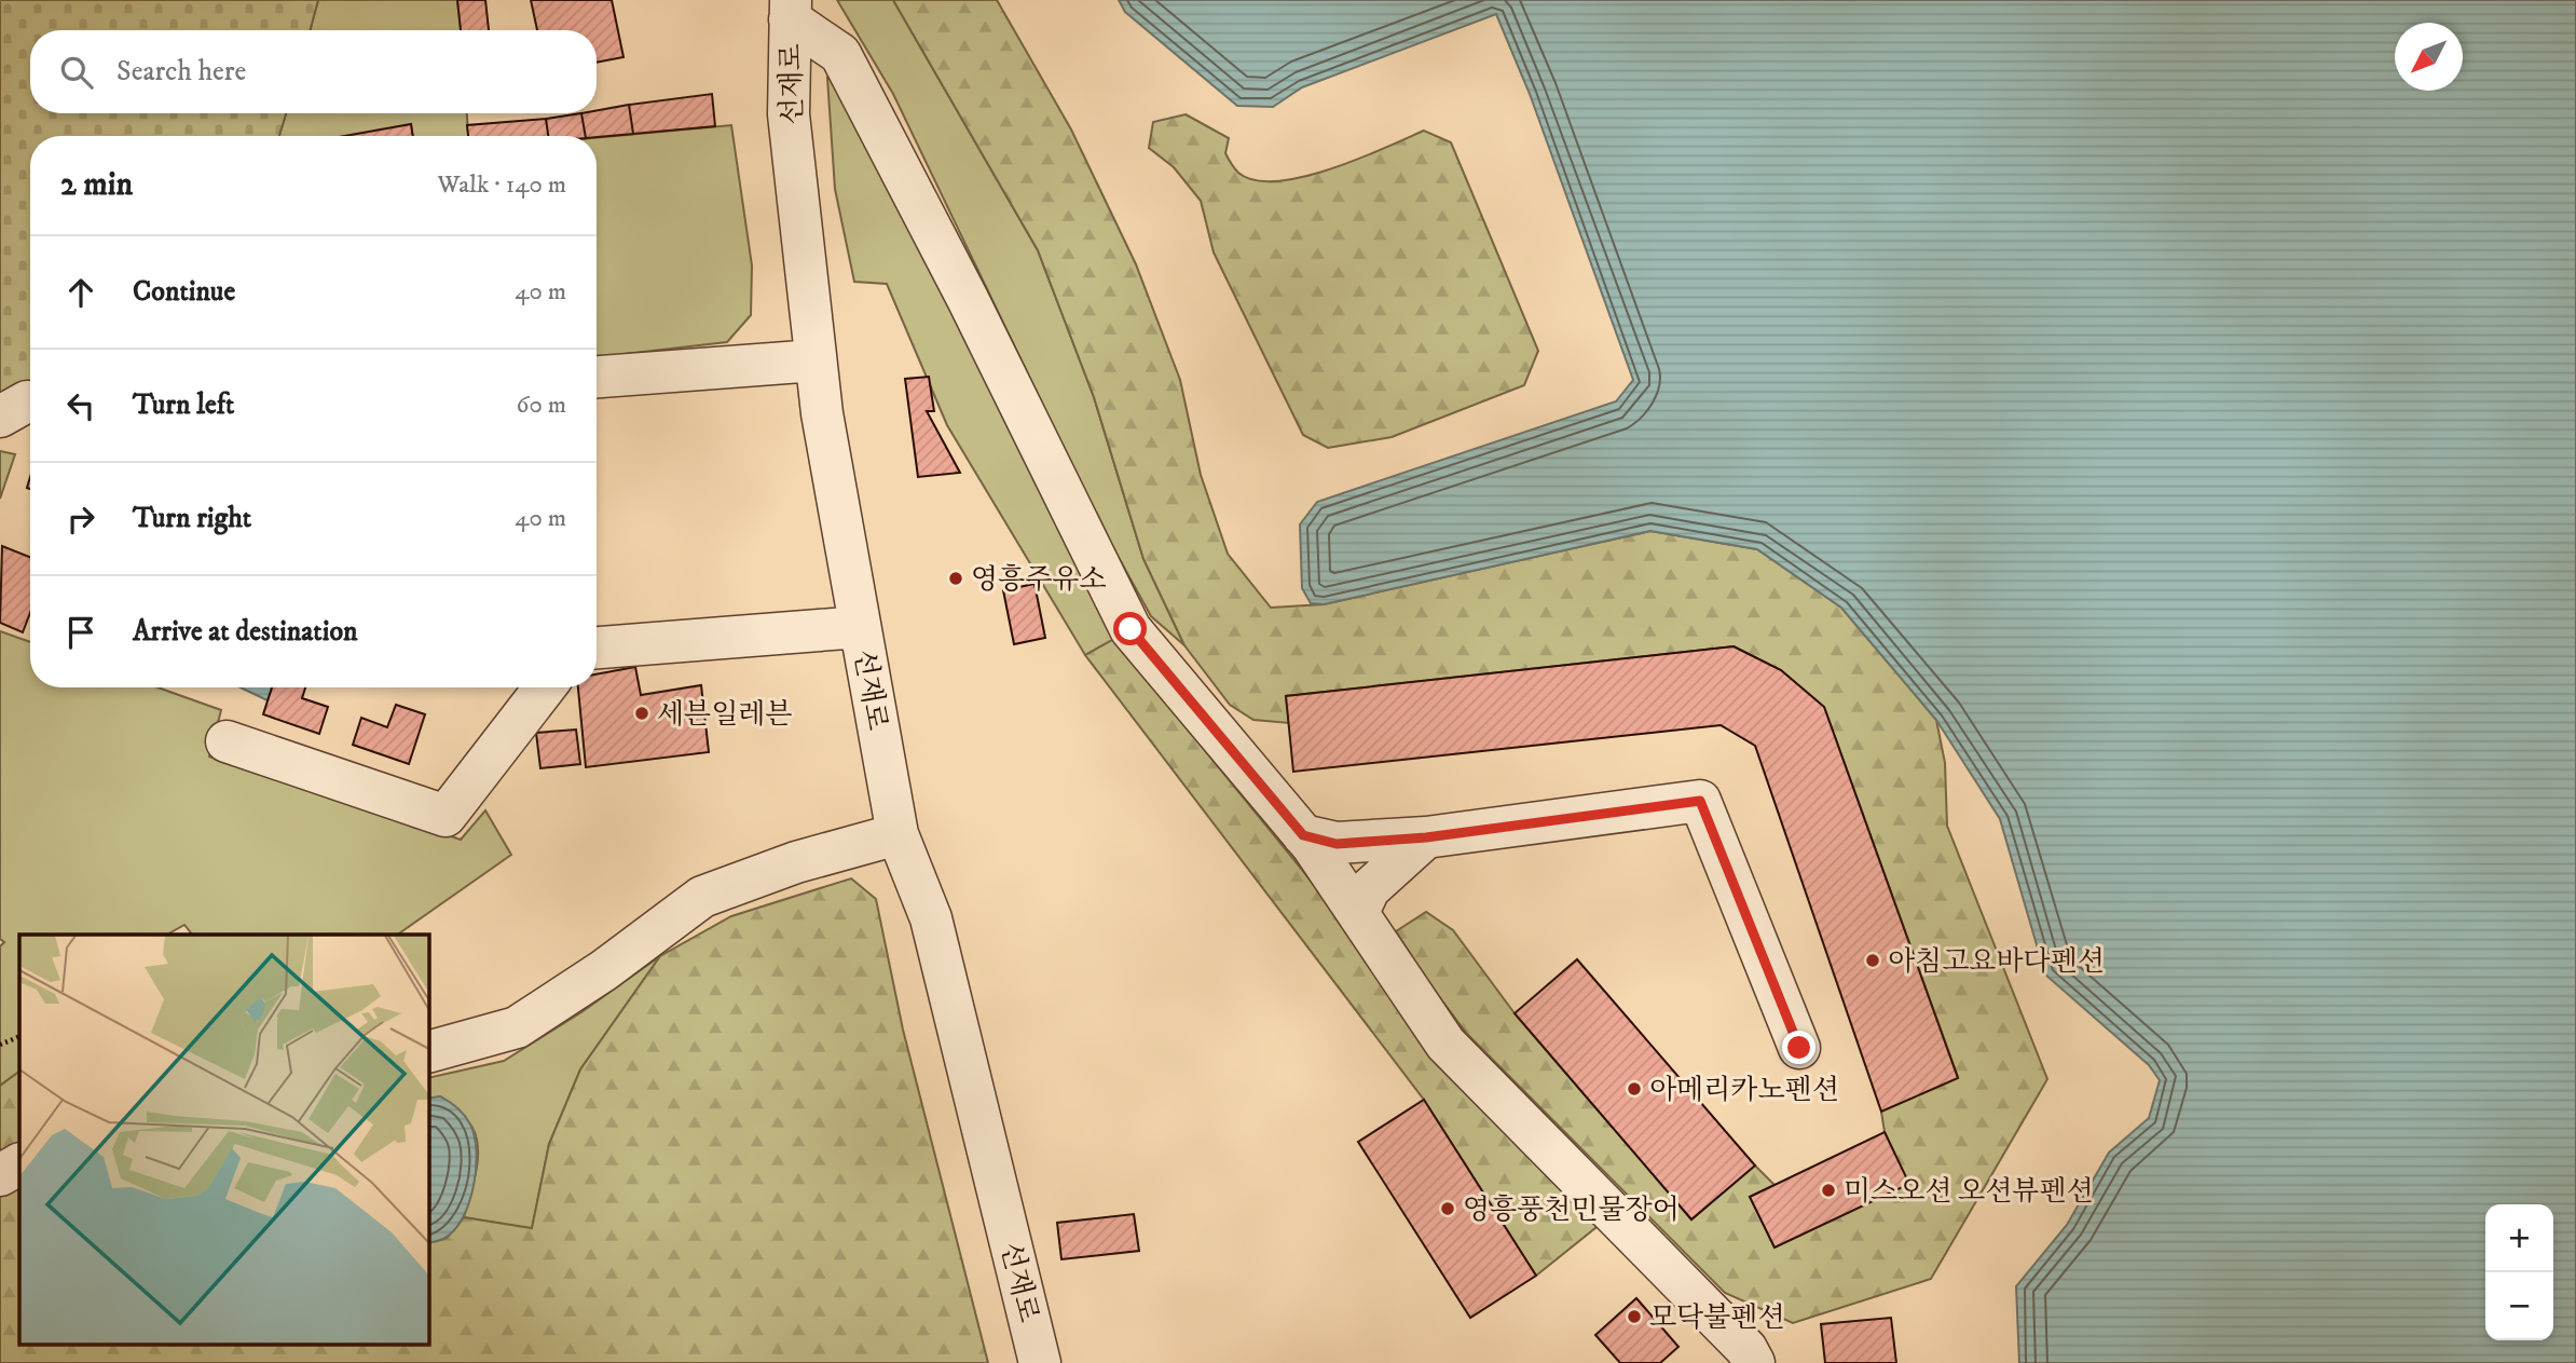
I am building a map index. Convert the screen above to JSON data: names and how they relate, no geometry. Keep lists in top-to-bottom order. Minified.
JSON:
{"streets":{"street":["선재로"]},"places":["영흥주유소","세븐일레븐","아침고요바다펜션","아메리카노펜션","미스오션 오션뷰펜션","영흥풍천민물장어","모닥불펜션"],"north":"bottom left","page":{"search":"Search here","heading":["2 min","Walk · 140 m"],"list":[["Continue","40 m"],["Turn left","60 m"],["Turn right","40 m"],"Arrive at destination"],"map_buttons":["+","−"]}}
